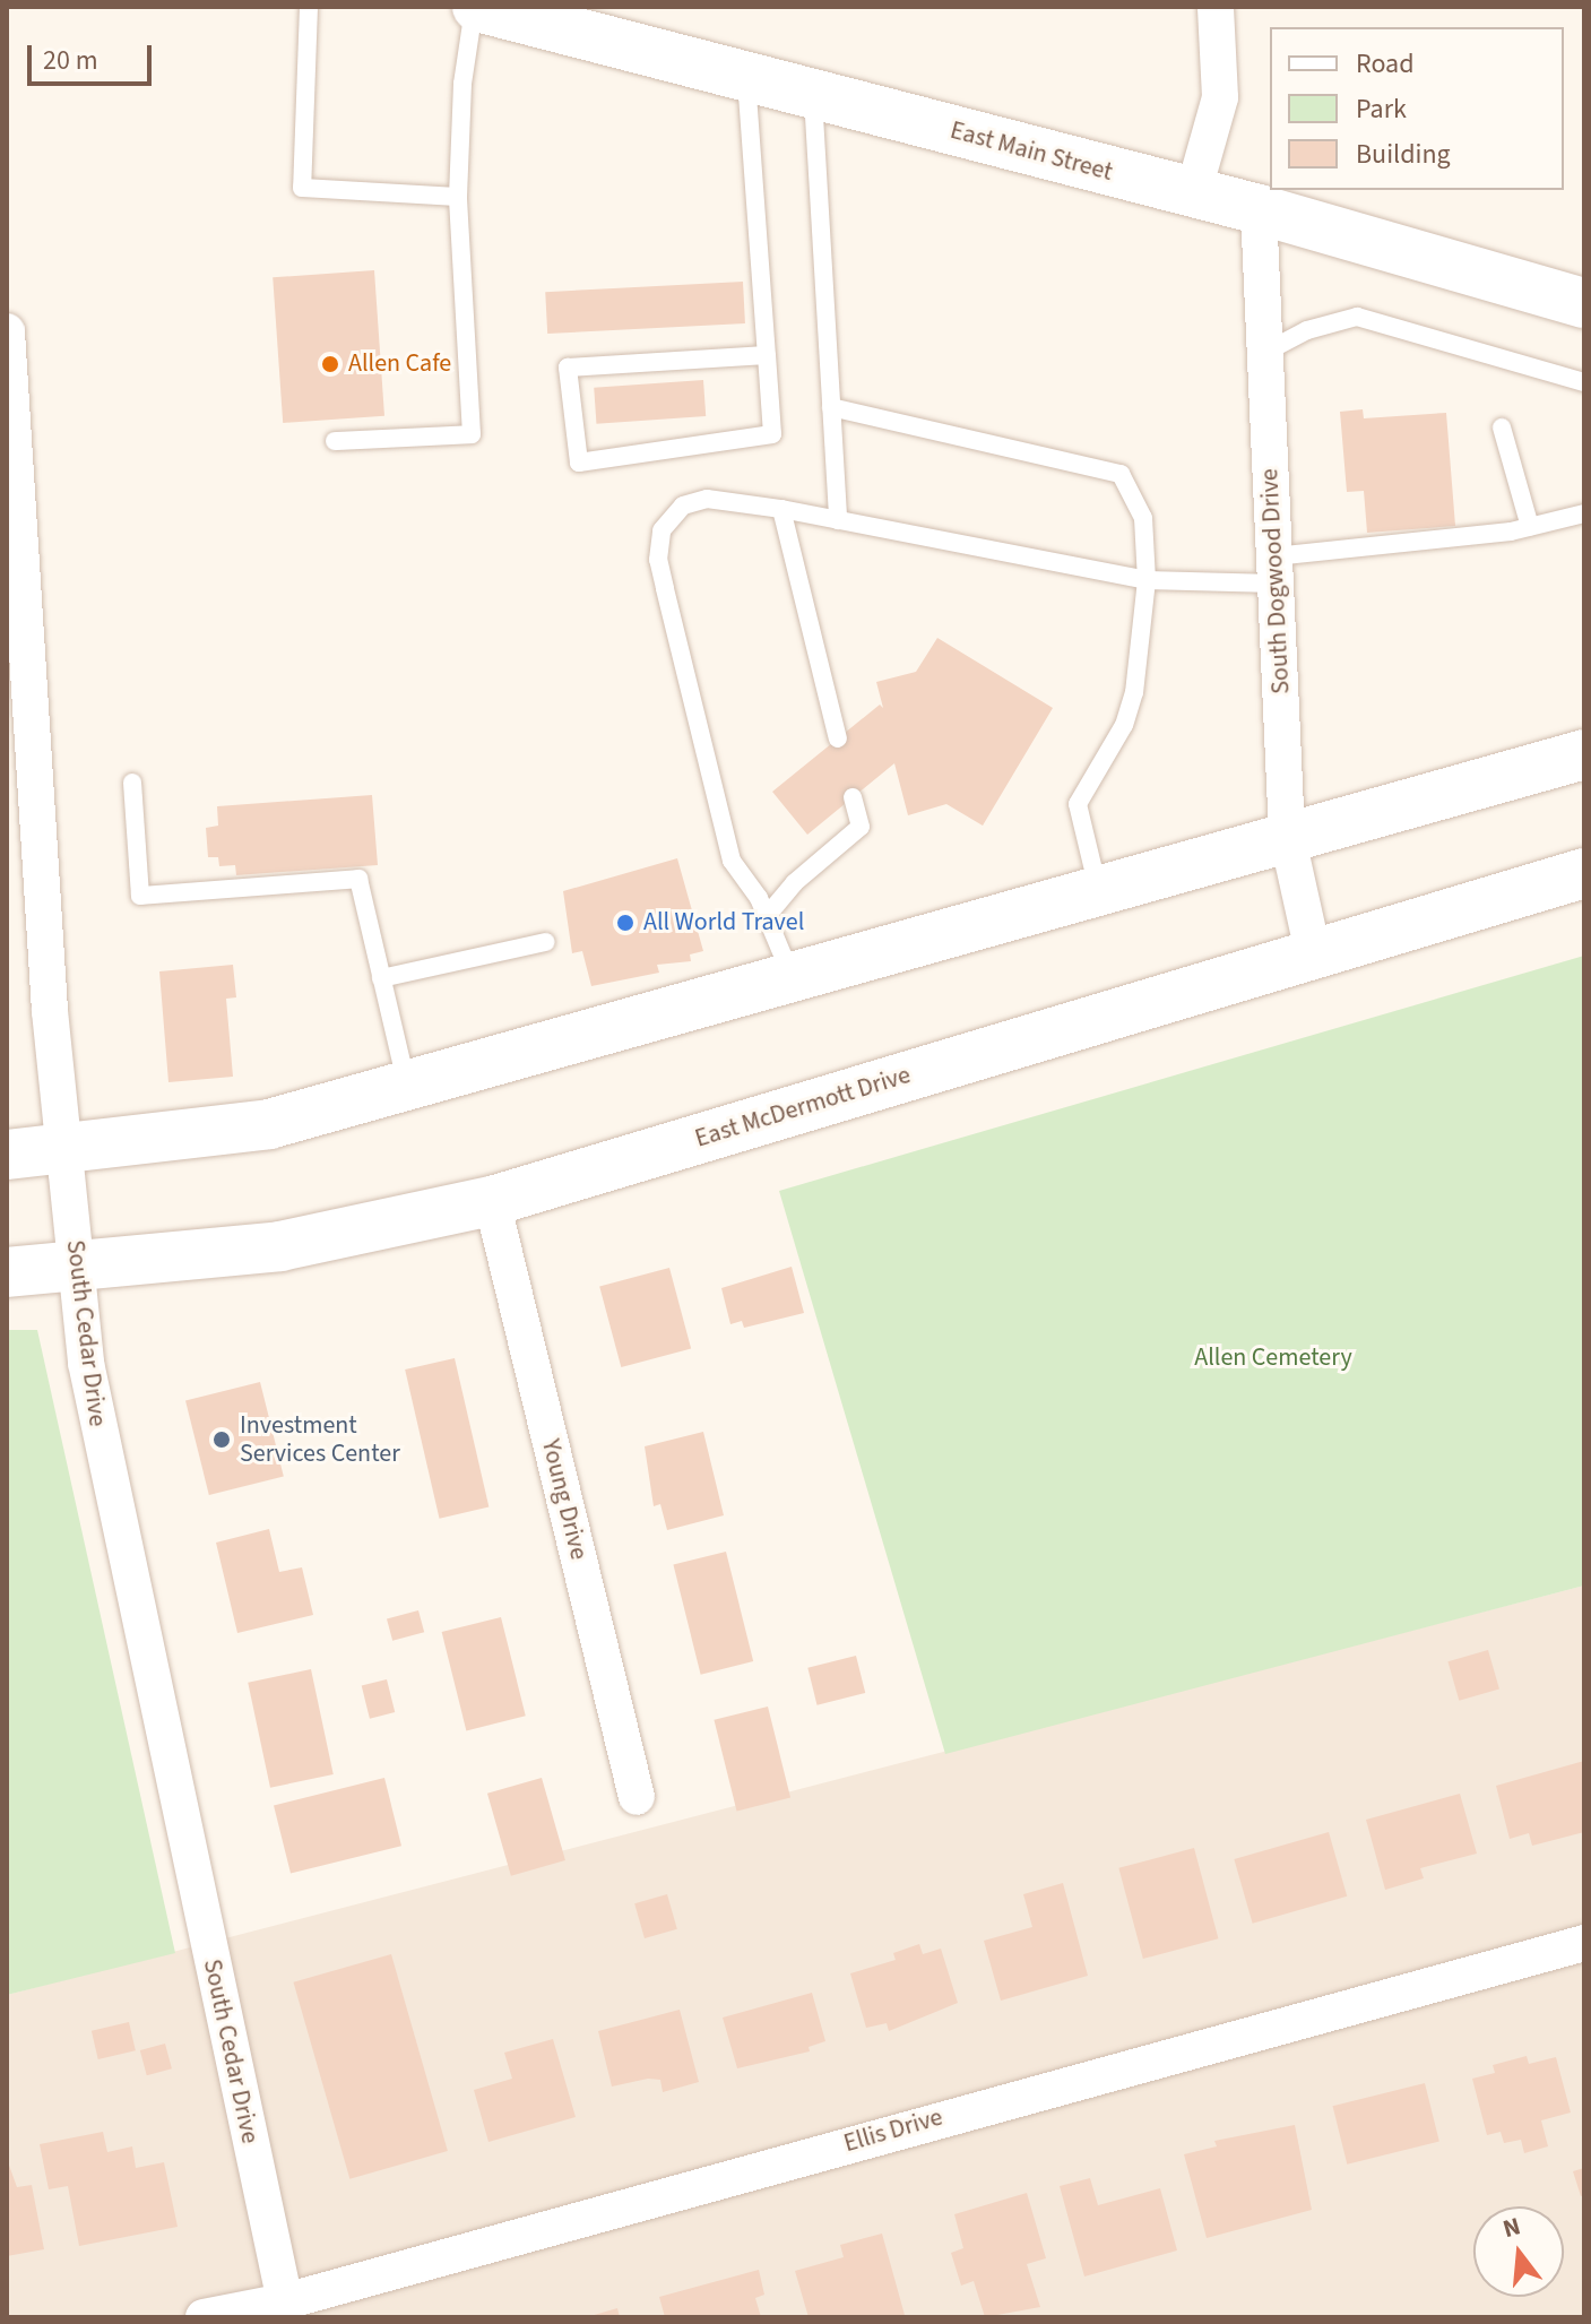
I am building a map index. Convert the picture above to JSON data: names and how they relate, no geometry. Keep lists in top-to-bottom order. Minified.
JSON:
{"streets":{"main road":["East Main Street","East McDermott Drive"],"street":["South Dogwood Drive","South Cedar Drive","Young Drive","Ellis Drive"]},"crossings":[["East Main Street","South Dogwood Drive"],["South Dogwood Drive","East McDermott Drive"],["East McDermott Drive","South Cedar Drive"],["East McDermott Drive","Young Drive"],["South Cedar Drive","Ellis Drive"]],"parks":["Allen Cemetery"],"places":["Allen Cafe","All World Travel","Investment Services Center"],"legend":["Road","Park","Building"],"scale_bar":"20 m","north":"top"}
